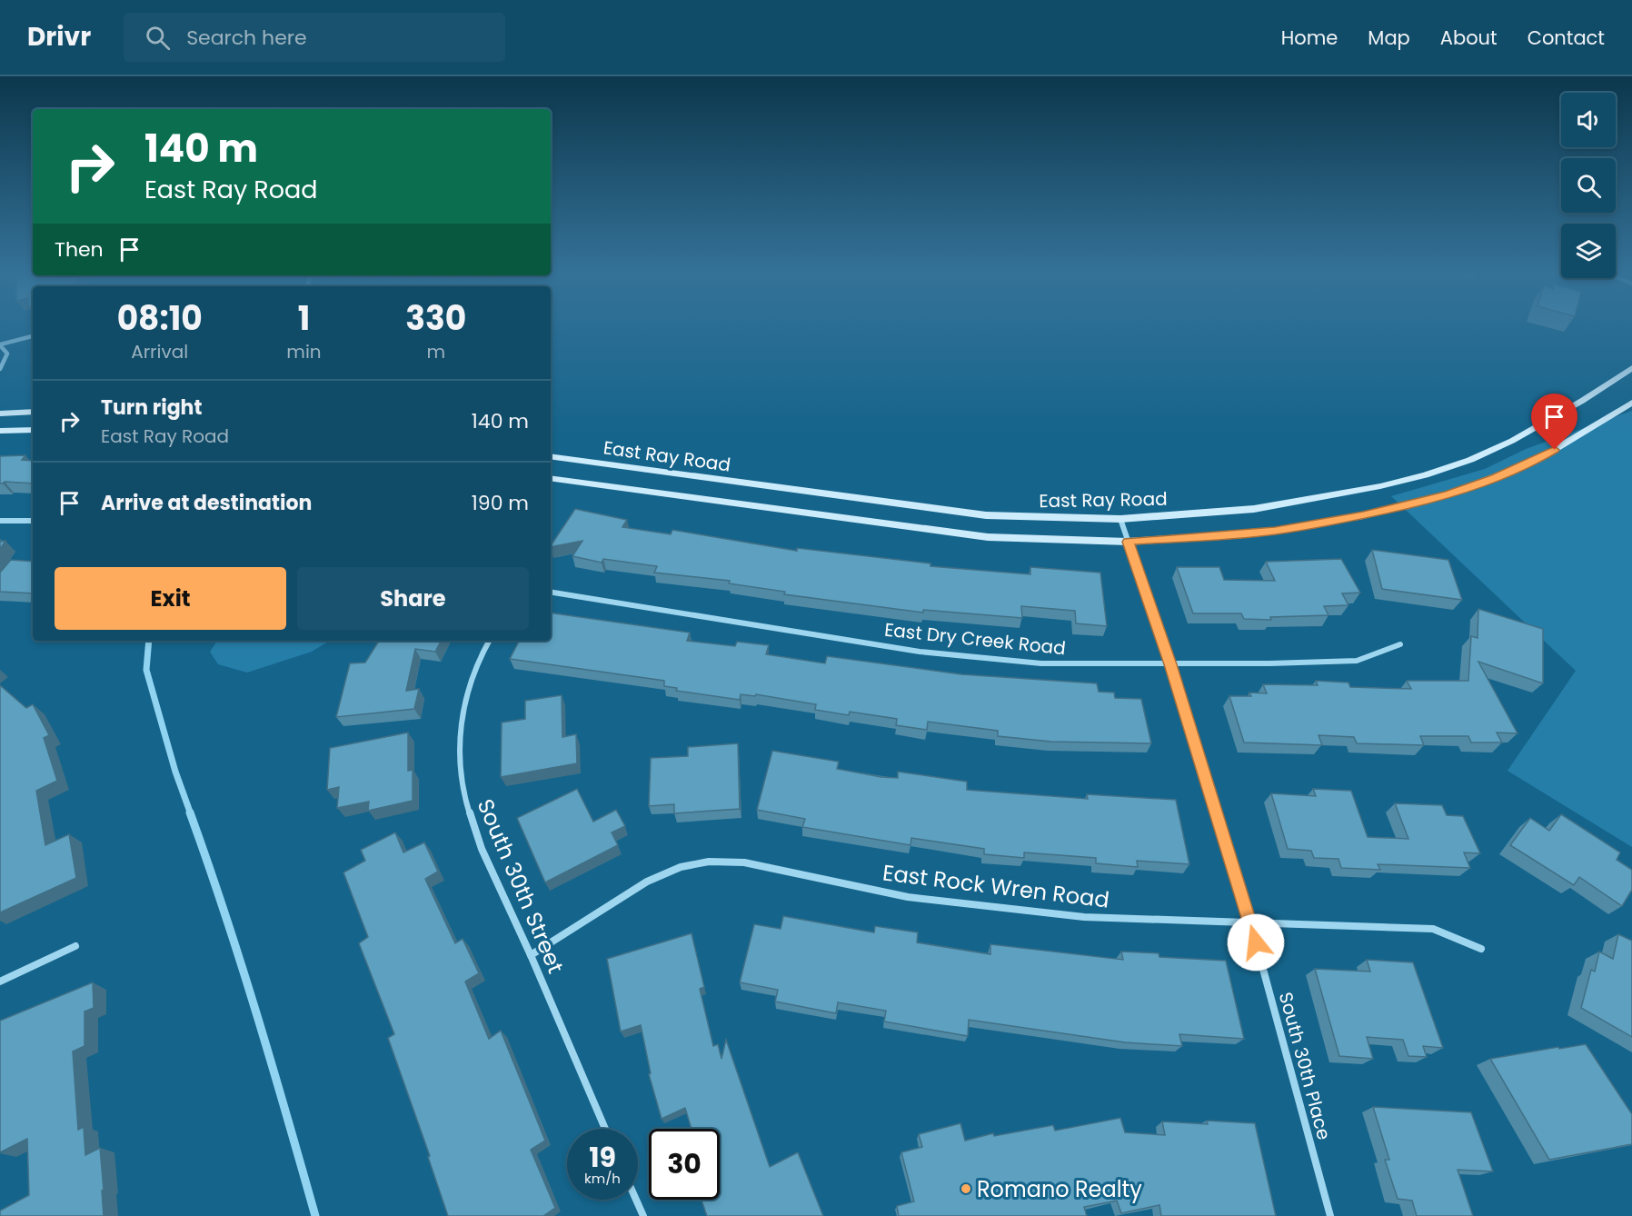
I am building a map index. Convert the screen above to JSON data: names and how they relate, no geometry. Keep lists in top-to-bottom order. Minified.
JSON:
{"streets":{"main road":["East Ray Road"],"street":["East Dry Creek Road","South 30th Street","East Rock Wren Road","South 30th Place"]},"crossings":[["East Ray Road","South 30th Place"],["East Dry Creek Road","South 30th Place"],["South 30th Street","East Rock Wren Road"],["East Rock Wren Road","South 30th Place"]],"places":["Romano Realty"],"page":{"header":"Drivr","search":"Search here","nav":["Home","Map","About","Contact"],"turn":["140 m","East Ray Road"],"then":"Then","eta":["08:10","Arrival","1","min","330","m"],"list":[{"name":"Turn right","note":"East Ray Road","value":"140 m"},{"name":"Arrive at destination","value":"190 m"}],"buttons":["Exit","Share"],"speed":"19 km/h","limit":"30"}}
